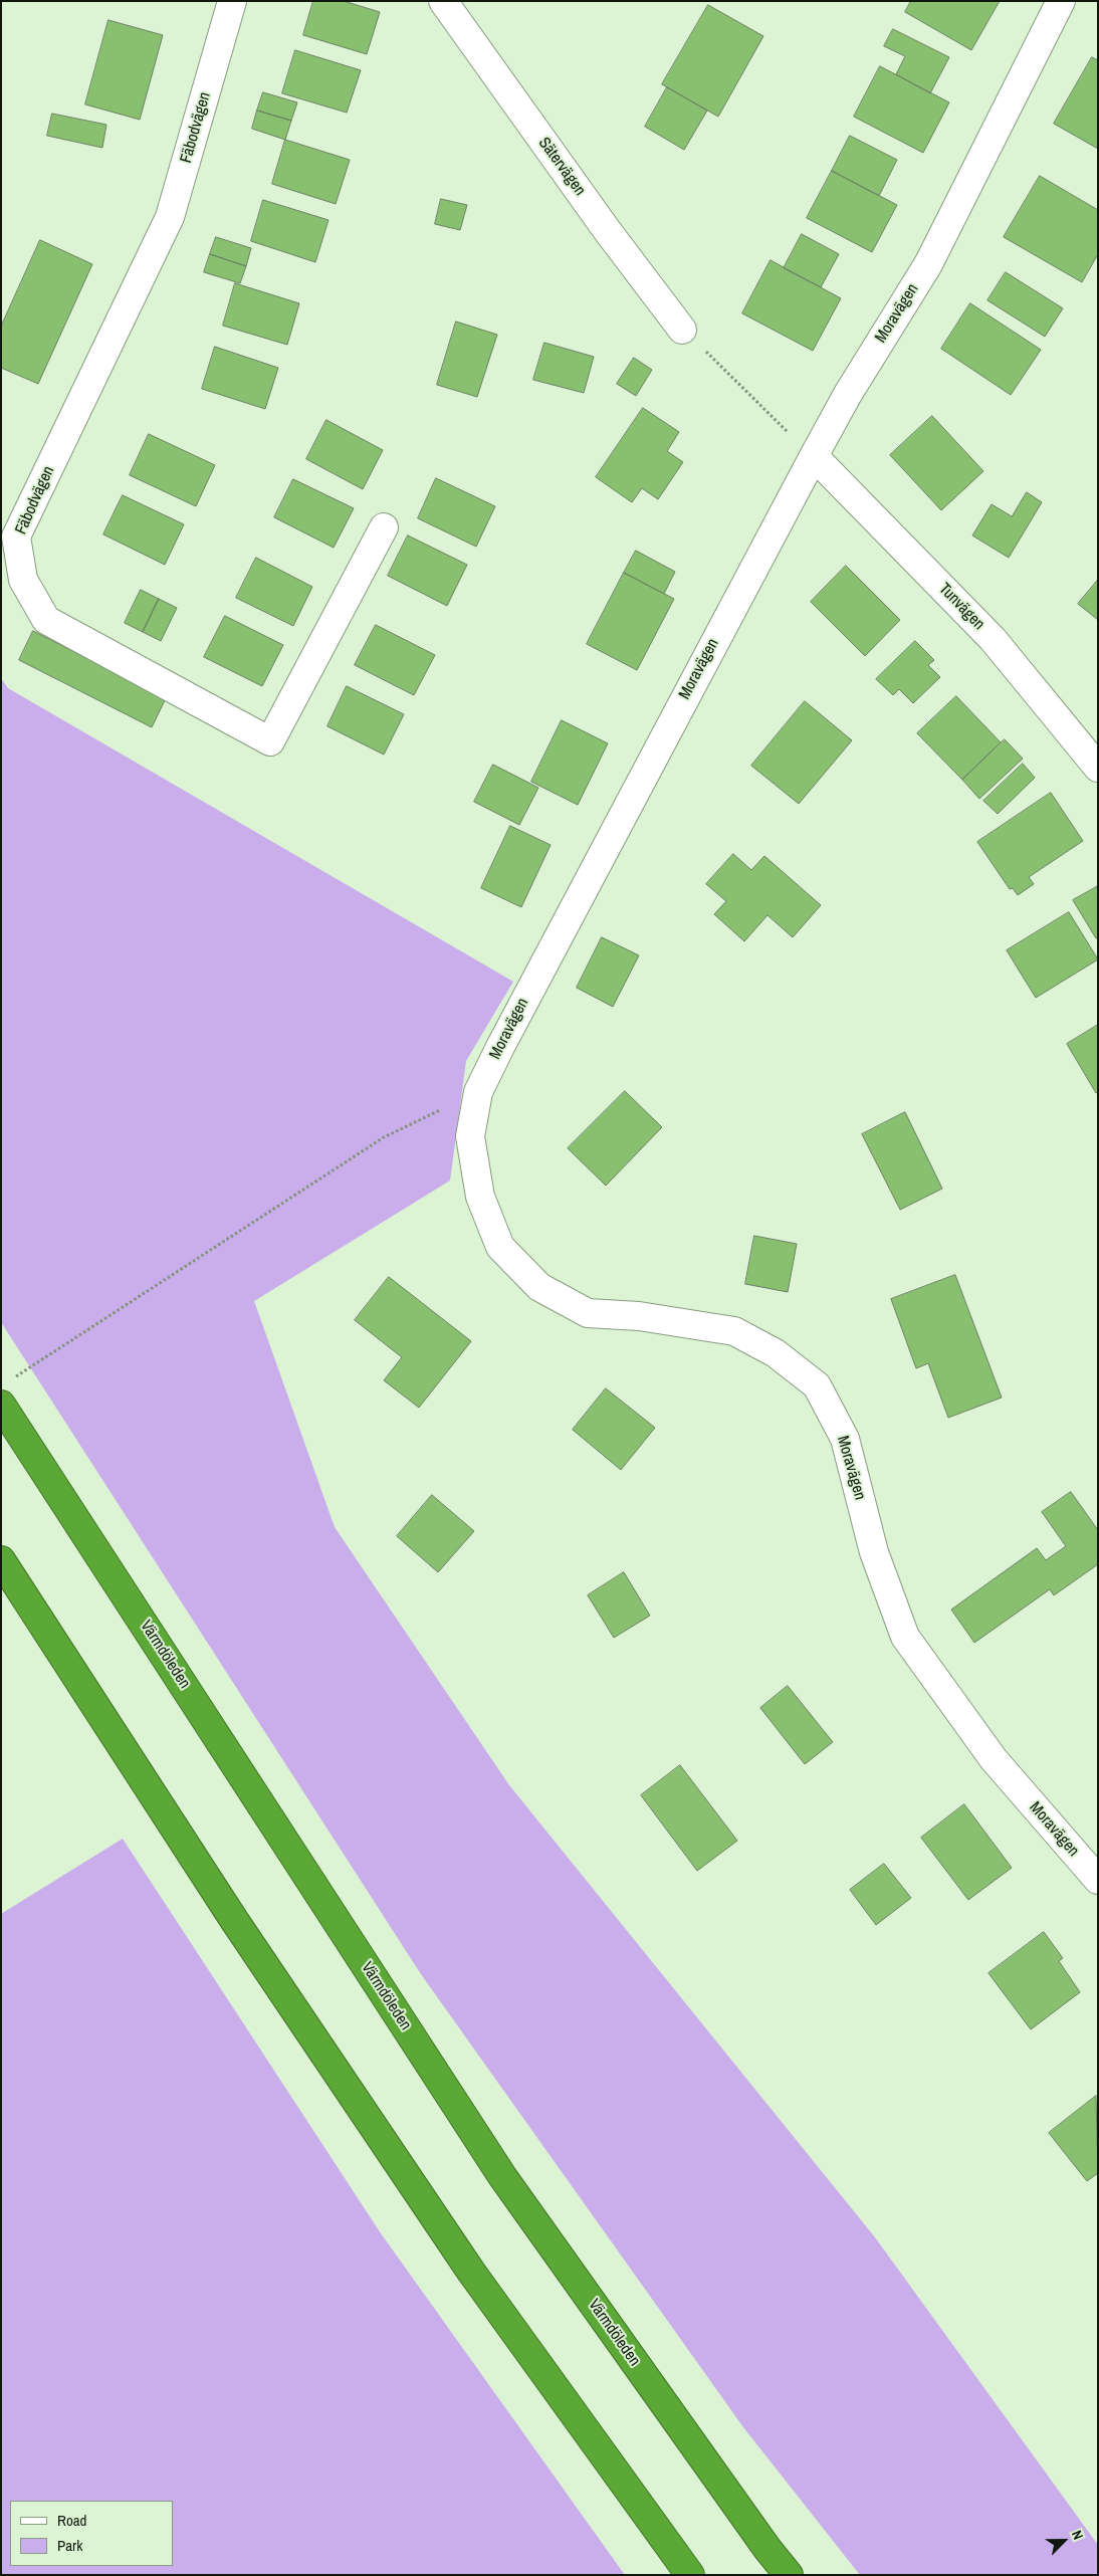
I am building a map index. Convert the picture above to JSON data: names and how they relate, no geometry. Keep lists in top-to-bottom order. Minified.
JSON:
{"streets":{"highway":["Värmdöleden"],"street":["Fäbodvägen","Sätervägen","Moravägen","Tunvägen"]},"crossings":[["Moravägen","Tunvägen"]],"legend":["Road","Park"],"north":"top right"}
